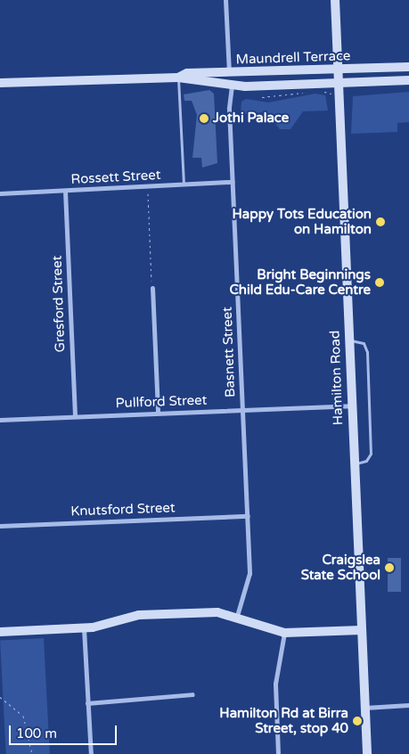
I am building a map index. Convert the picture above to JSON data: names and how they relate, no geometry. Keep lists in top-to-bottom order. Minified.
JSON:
{"streets":{"main road":["Maundrell Terrace","Hamilton Road"],"street":["Rossett Street","Gresford Street","Basnett Street","Pullford Street","Knutsford Street"]},"crossings":[["Maundrell Terrace","Basnett Street"],["Maundrell Terrace","Hamilton Road"],["Rossett Street","Gresford Street"],["Rossett Street","Basnett Street"],["Gresford Street","Pullford Street"],["Basnett Street","Pullford Street"],["Basnett Street","Knutsford Street"],["Hamilton Road","Pullford Street"]],"places":["Jothi Palace","Happy Tots Education on Hamilton","Bright Beginnings Child Edu-Care Centre","Craigslea State School","Hamilton Rd at Birra Street, stop 40"],"scale_bar":"100 m"}
